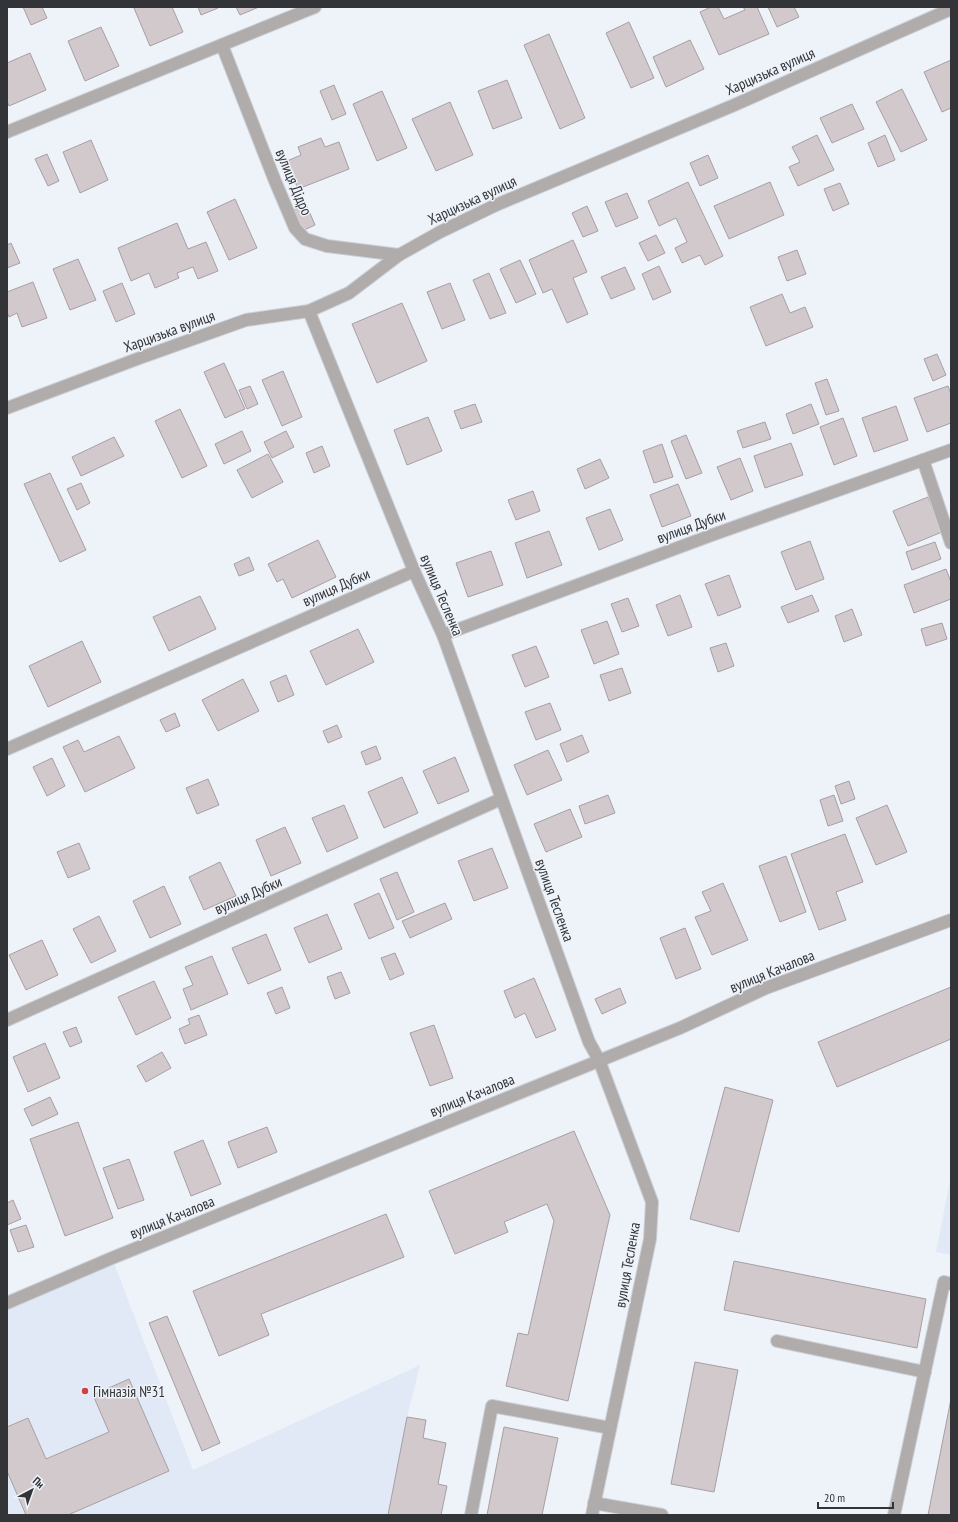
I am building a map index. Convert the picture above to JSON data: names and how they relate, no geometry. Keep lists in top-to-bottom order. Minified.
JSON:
{"streets":{"street":["Харцизька вулиця","вулиця Дідро","вулиця Дубки","вулиця Тесленка","вулиця Качалова"]},"crossings":[["Харцизька вулиця","вулиця Дідро"],["Харцизька вулиця","вулиця Тесленка"],["вулиця Дубки","вулиця Тесленка"],["вулиця Тесленка","вулиця Качалова"]],"places":["Гімназія №31"],"scale_bar":"20 m","north":"top right"}
